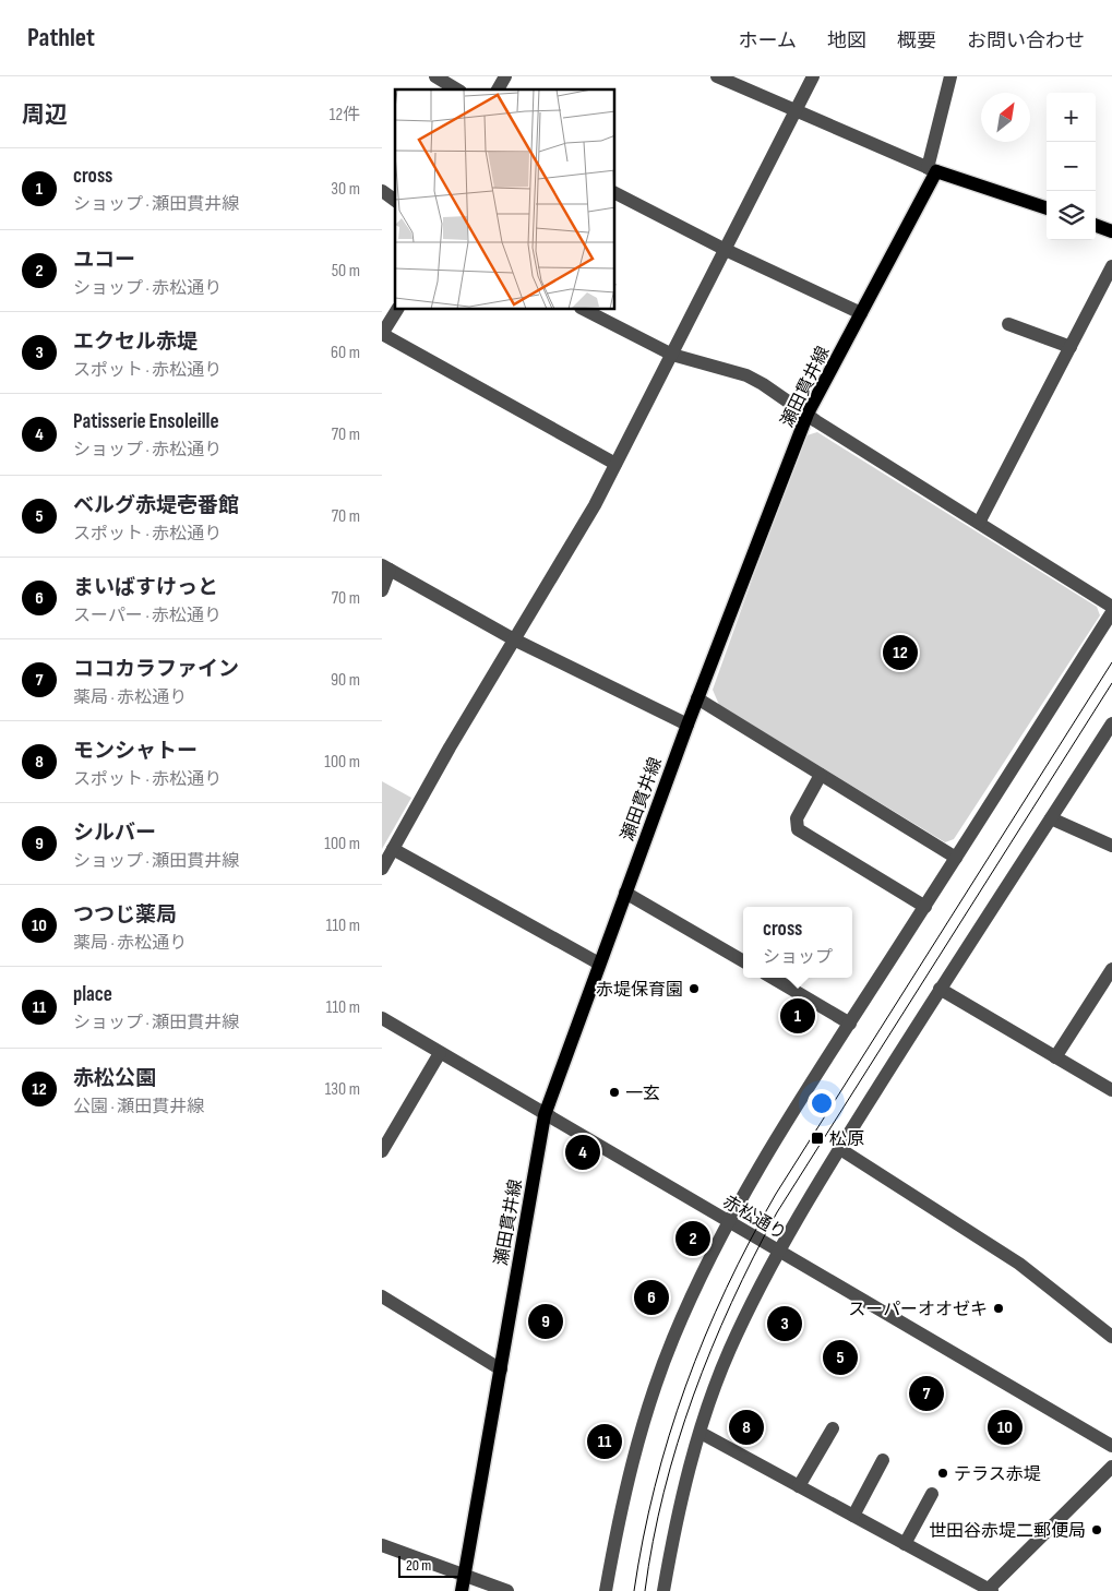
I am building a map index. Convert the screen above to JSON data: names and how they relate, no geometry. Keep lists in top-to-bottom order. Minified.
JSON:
{"streets":{"main road":["瀬田貫井線"],"street":["赤松通り"]},"crossings":[["瀬田貫井線","赤松通り"]],"places":{"other":["赤堤保育園","一玄","スーパーオオゼキ","テラス赤堤","世田谷赤堤二郵便局"],"transit":["松原"]},"scale_bar":"20 m","north":"top right","page":{"header":"Pathlet","nav":["ホーム","地図","概要","お問い合わせ"],"heading":["周辺","12件"],"map_buttons":["+","−"],"list":[{"mark":"1","name":"cross","note":"ショップ · 瀬田貫井線","value":"30 m"},{"mark":"2","name":"ユコー","note":"ショップ · 赤松通り","value":"50 m"},{"mark":"3","name":"エクセル赤堤","note":"スポット · 赤松通り","value":"60 m"},{"mark":"4","name":"Patisserie Ensoleille","note":"ショップ · 赤松通り","value":"70 m"},{"mark":"5","name":"ベルグ赤堤壱番館","note":"スポット · 赤松通り","value":"70 m"},{"mark":"6","name":"まいばすけっと","note":"スーパー · 赤松通り","value":"70 m"},{"mark":"7","name":"ココカラファイン","note":"薬局 · 赤松通り","value":"90 m"},{"mark":"8","name":"モンシャトー","note":"スポット · 赤松通り","value":"100 m"},{"mark":"9","name":"シルバー","note":"ショップ · 瀬田貫井線","value":"100 m"},{"mark":"10","name":"つつじ薬局","note":"薬局 · 赤松通り","value":"110 m"},{"mark":"11","name":"place","note":"ショップ · 瀬田貫井線","value":"110 m"},{"mark":"12","name":"赤松公園","note":"公園 · 瀬田貫井線","value":"130 m"}],"pins":["12","1","4","2","6","9","3","5","7","8","10","11"],"popup":["cross","ショップ"],"scale":"20 m"}}
